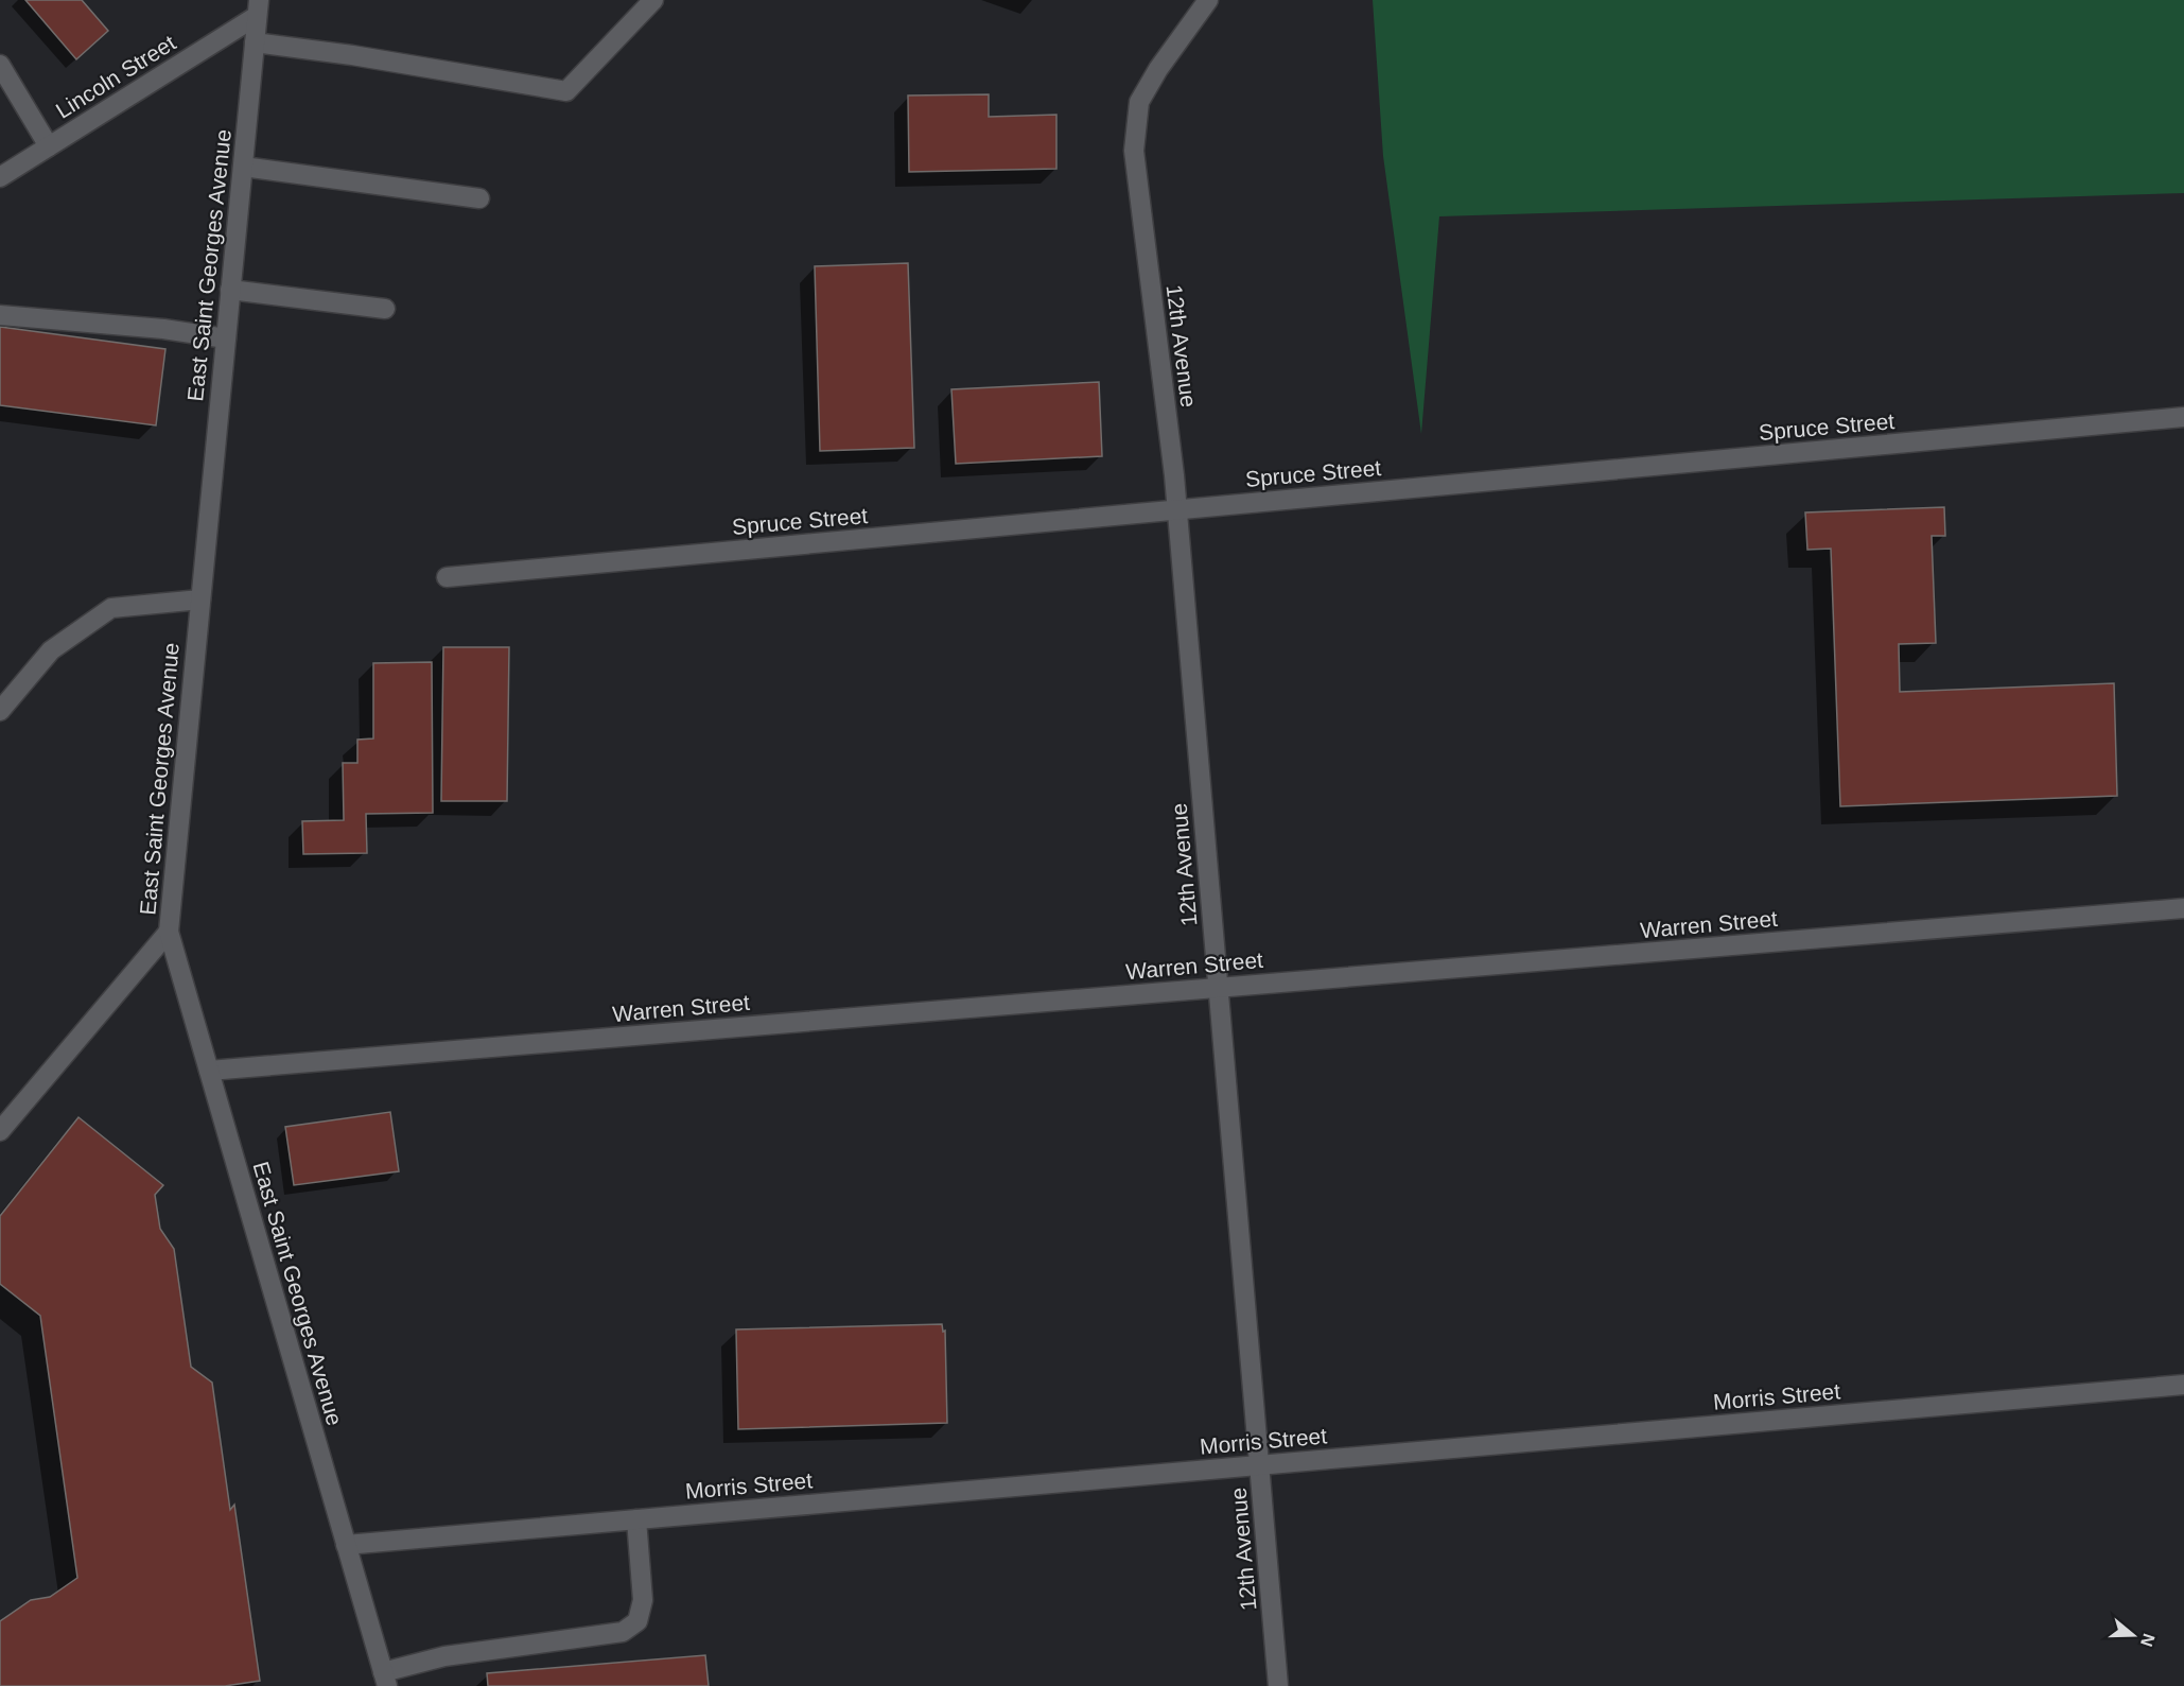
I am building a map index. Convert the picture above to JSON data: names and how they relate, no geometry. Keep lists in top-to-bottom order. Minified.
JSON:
{"streets":{"street":["Lincoln Street","East Saint Georges Avenue","12th Avenue","Spruce Street","Warren Street","Morris Street"]},"crossings":[["Lincoln Street","East Saint Georges Avenue"],["East Saint Georges Avenue","Warren Street"],["East Saint Georges Avenue","Morris Street"],["12th Avenue","Spruce Street"],["12th Avenue","Warren Street"],["12th Avenue","Morris Street"]],"north":"right"}
